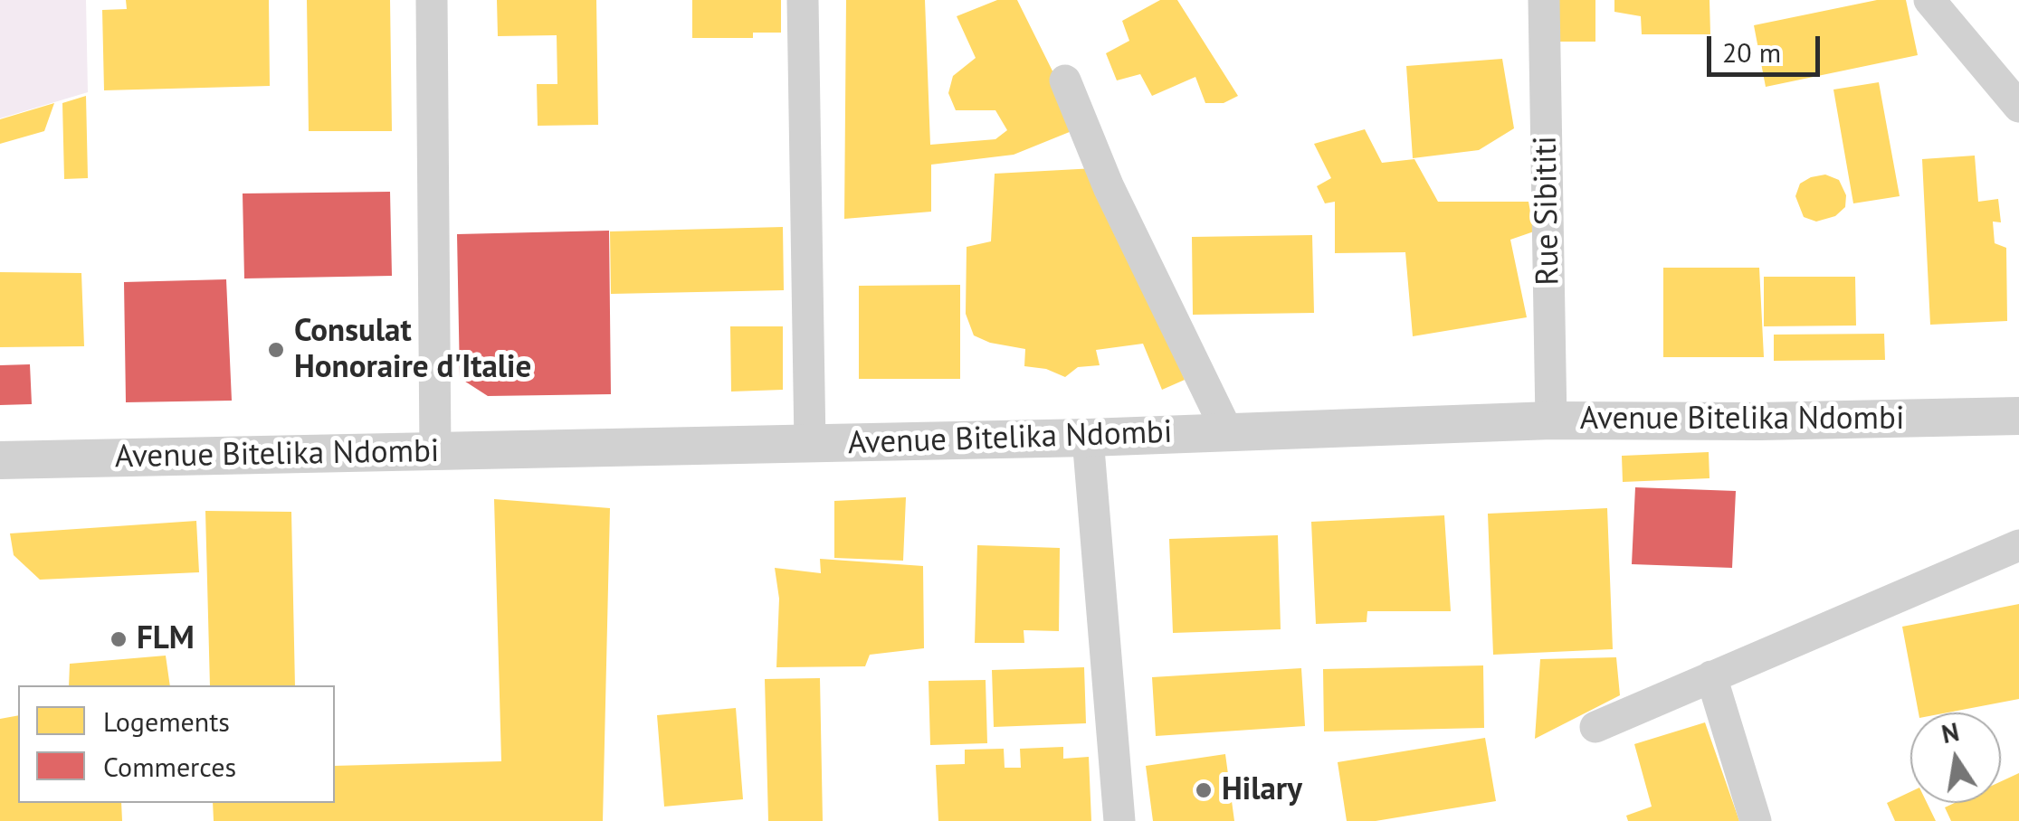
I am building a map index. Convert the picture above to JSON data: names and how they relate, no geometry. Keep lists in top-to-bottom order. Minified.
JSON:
{"streets":{"street":["Rue Sibititi","Avenue Bitelika Ndombi"]},"crossings":[["Rue Sibititi","Avenue Bitelika Ndombi"]],"places":["Consulat Honoraire d'Italie","FLM","Hilary"],"legend":["Logements","Commerces"],"scale_bar":"20 m","north":"top"}
